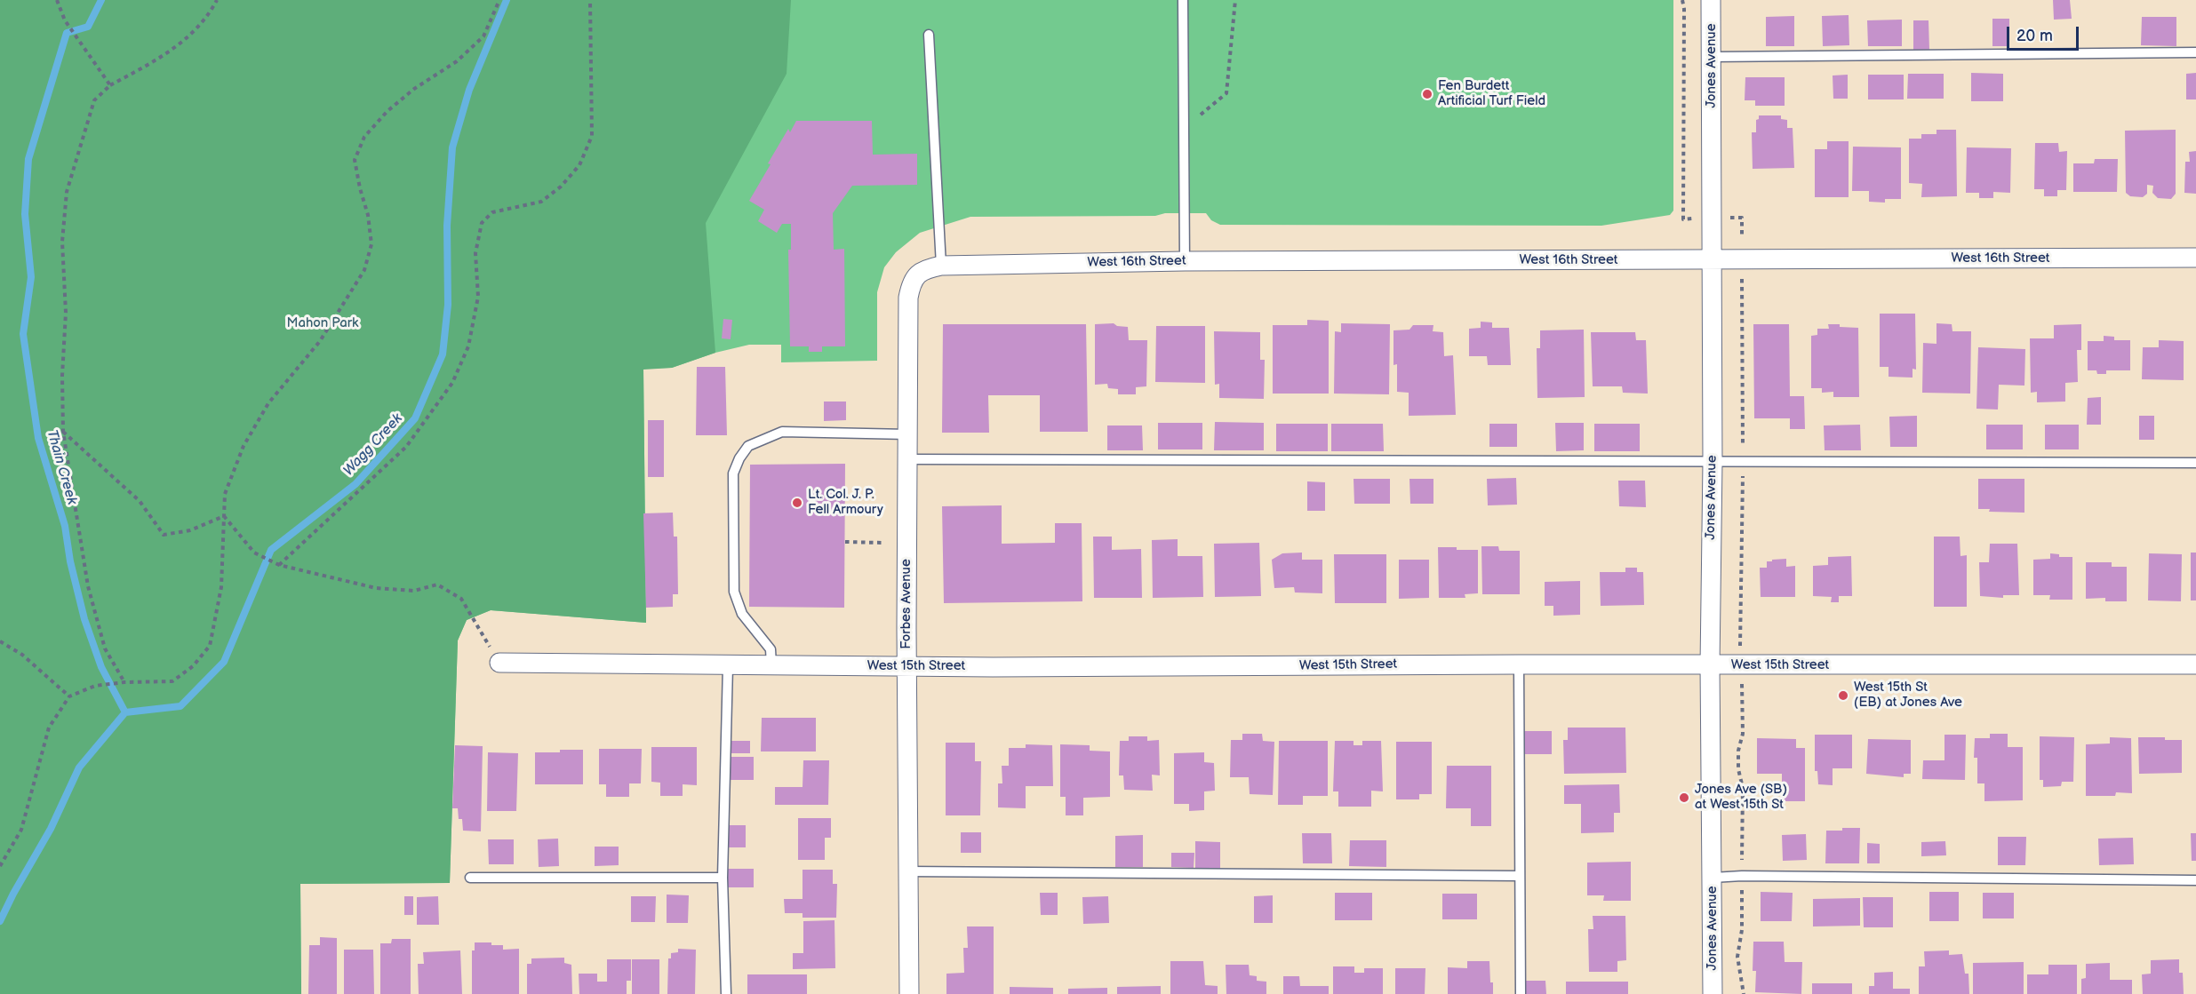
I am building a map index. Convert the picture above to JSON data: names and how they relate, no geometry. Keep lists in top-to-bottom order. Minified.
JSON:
{"streets":{"street":["Jones Avenue","West 16th Street","Forbes Avenue","West 15th Street"]},"crossings":[["Jones Avenue","West 16th Street"],["Jones Avenue","West 15th Street"],["West 16th Street","Forbes Avenue"],["Forbes Avenue","West 15th Street"]],"water":["Wagg Creek","Thain Creek"],"parks":["Mahon Park"],"places":["Fen Burdett Artificial Turf Field","Lt. Col. J. P. Fell Armoury","West 15th St (EB) at Jones Ave","Jones Ave (SB) at West 15th St"],"scale_bar":"20 m"}
